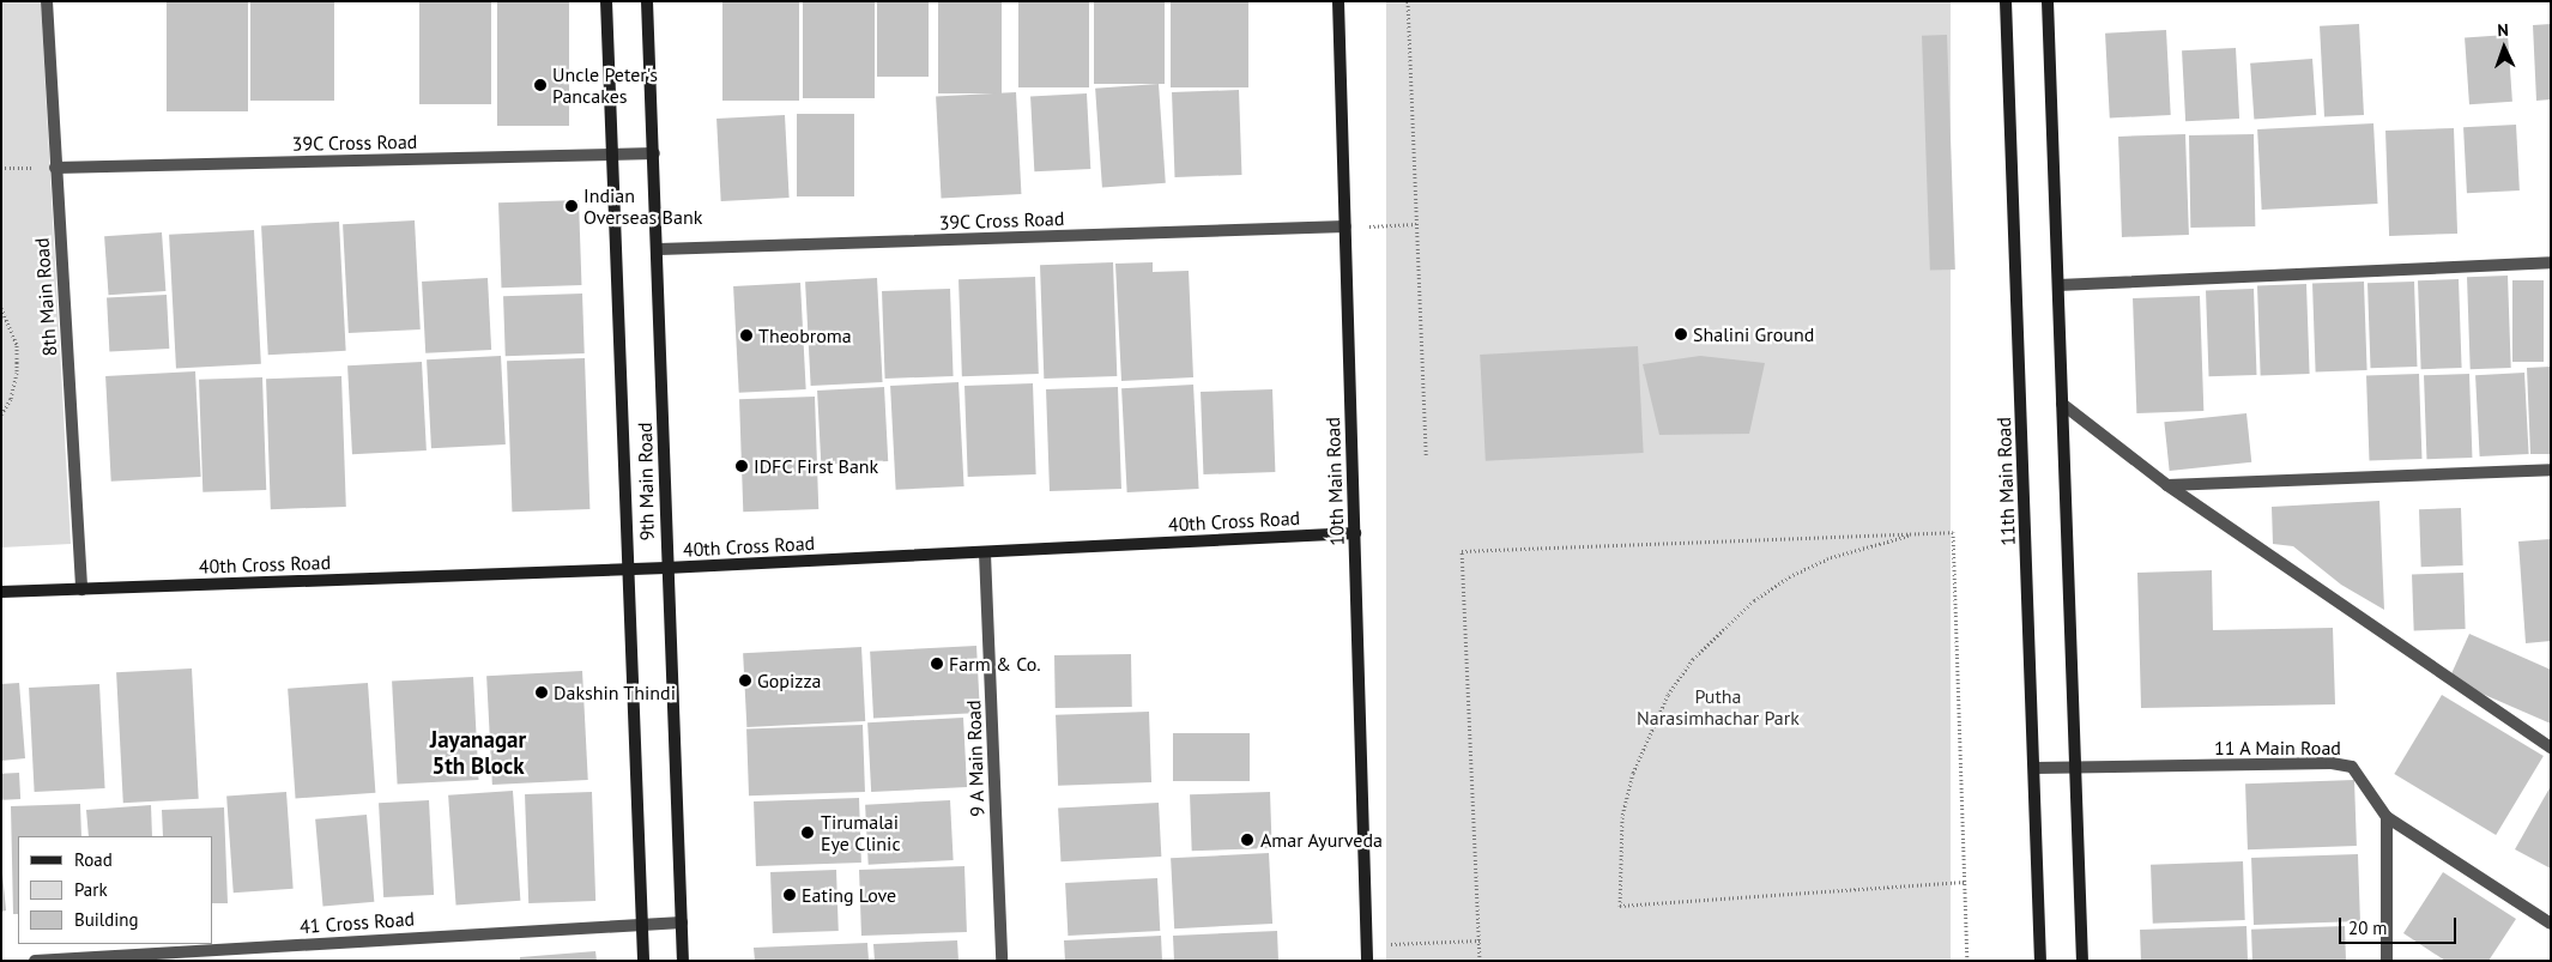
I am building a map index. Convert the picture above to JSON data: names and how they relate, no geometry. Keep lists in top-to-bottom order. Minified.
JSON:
{"streets":{"main road":["9th Main Road","10th Main Road","11th Main Road","40th Cross Road"],"street":["39C Cross Road","8th Main Road","11 A Main Road","9 A Main Road","41 Cross Road"]},"crossings":[["39C Cross Road","8th Main Road"],["39C Cross Road","9th Main Road"],["39C Cross Road","10th Main Road"],["8th Main Road","40th Cross Road"],["9th Main Road","40th Cross Road"],["9th Main Road","41 Cross Road"],["10th Main Road","40th Cross Road"],["11th Main Road","11 A Main Road"],["40th Cross Road","9 A Main Road"]],"districts":["Jayanagar 5th Block"],"parks":["Putha Narasimhachar Park"],"places":["Uncle Peter's Pancakes","Indian Overseas Bank","Shalini Ground","Theobroma","IDFC First Bank","Farm & Co.","Gopizza","Dakshin Thindi","Tirumalai Eye Clinic","Amar Ayurveda","Eating Love"],"legend":["Road","Park","Building"],"scale_bar":"20 m","north":"top"}
